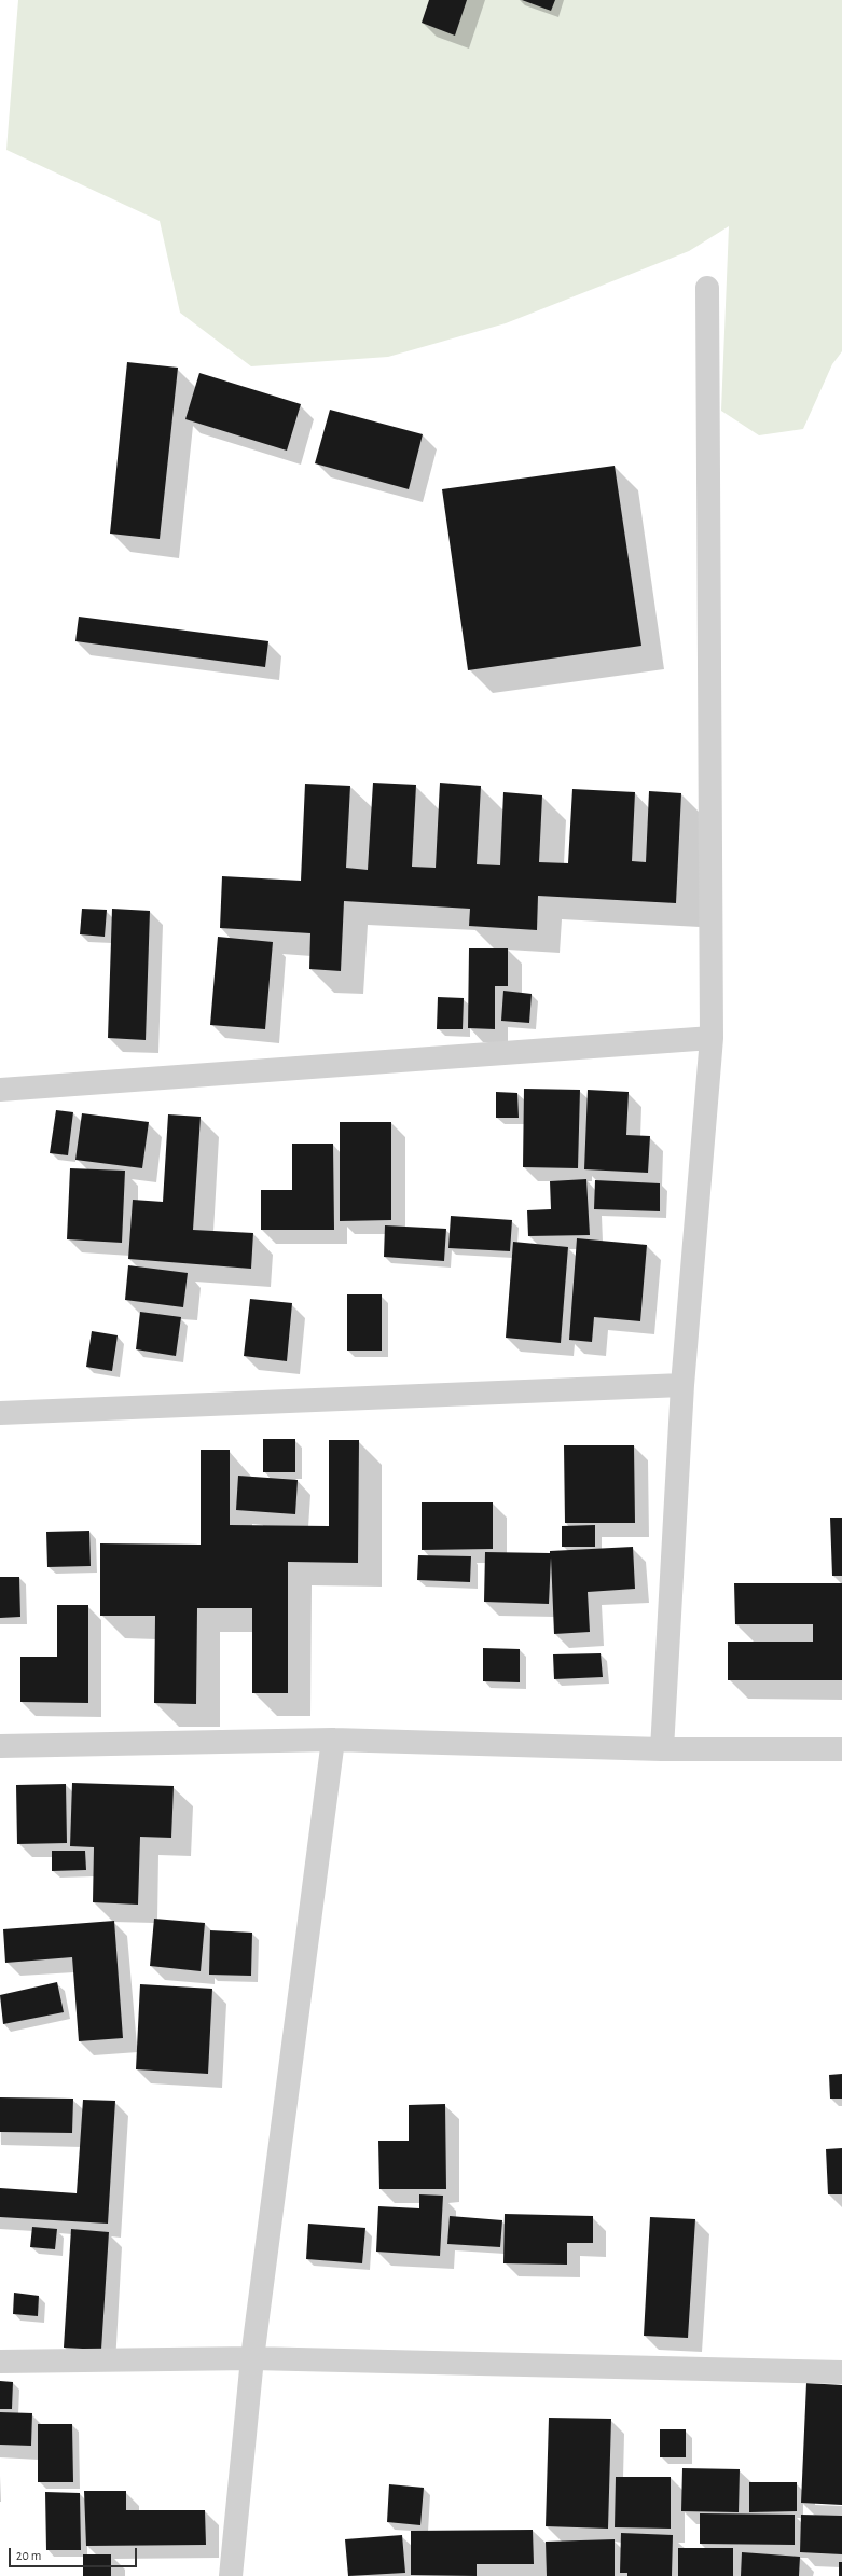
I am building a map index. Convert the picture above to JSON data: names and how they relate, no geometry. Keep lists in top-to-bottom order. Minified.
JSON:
{"scale_bar":"20 m"}
